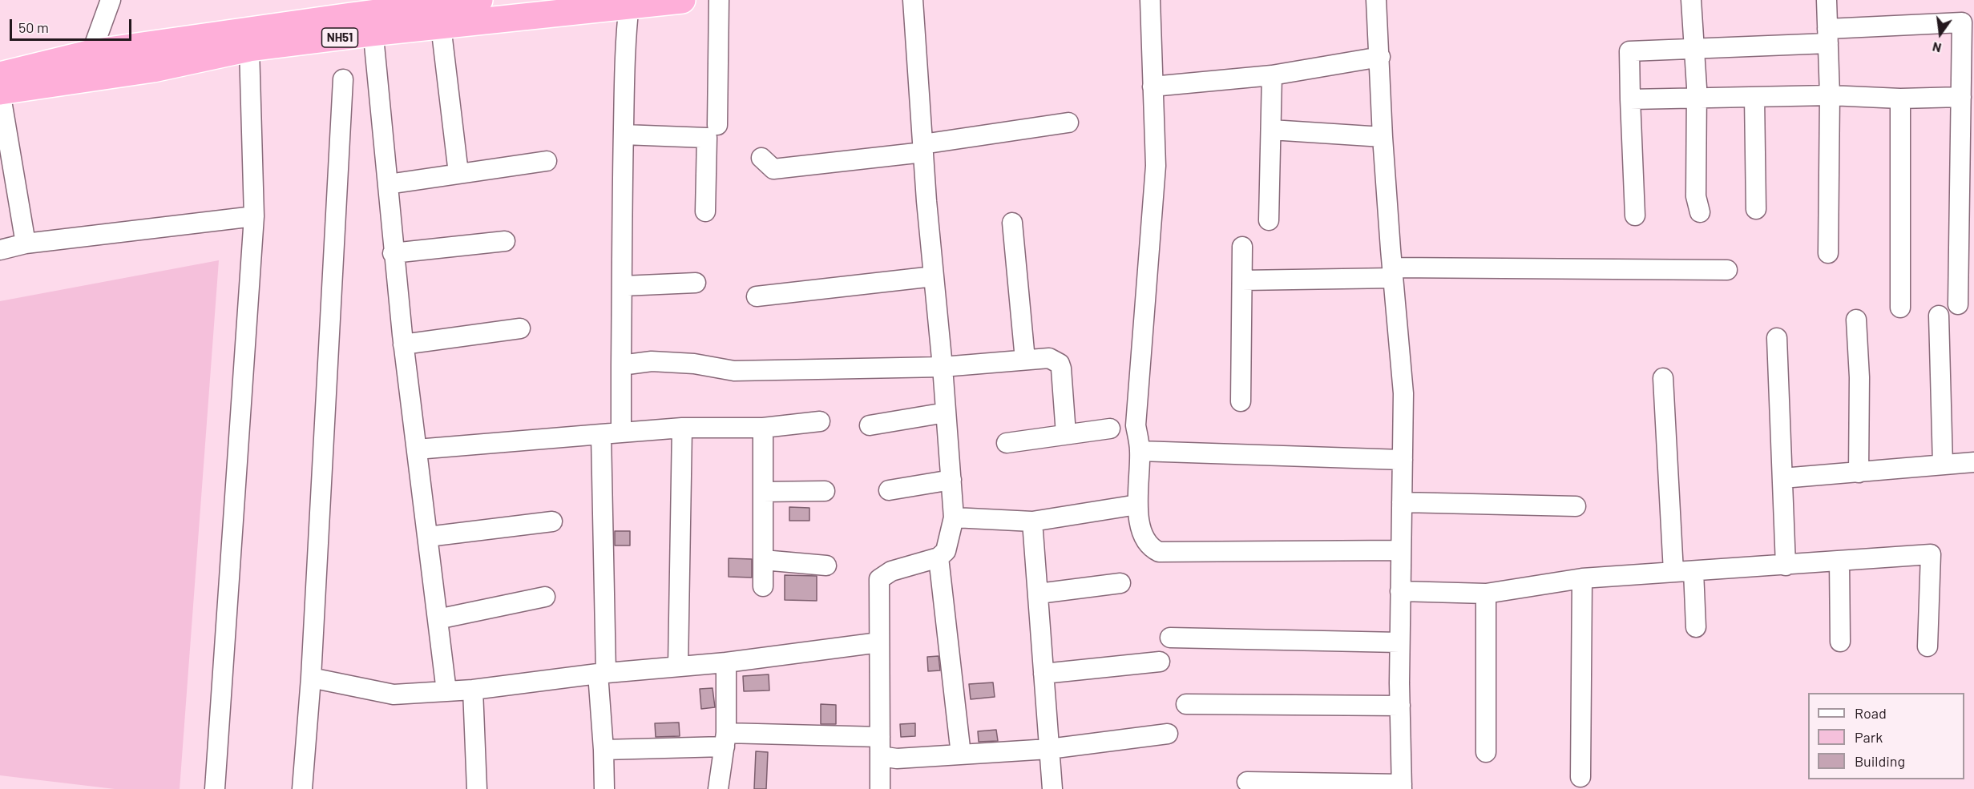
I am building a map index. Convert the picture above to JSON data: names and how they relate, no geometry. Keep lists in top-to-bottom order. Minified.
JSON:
{"streets":{"highway":["NH51"]},"legend":["Road","Park","Building"],"scale_bar":"50 m","north":"bottom"}
